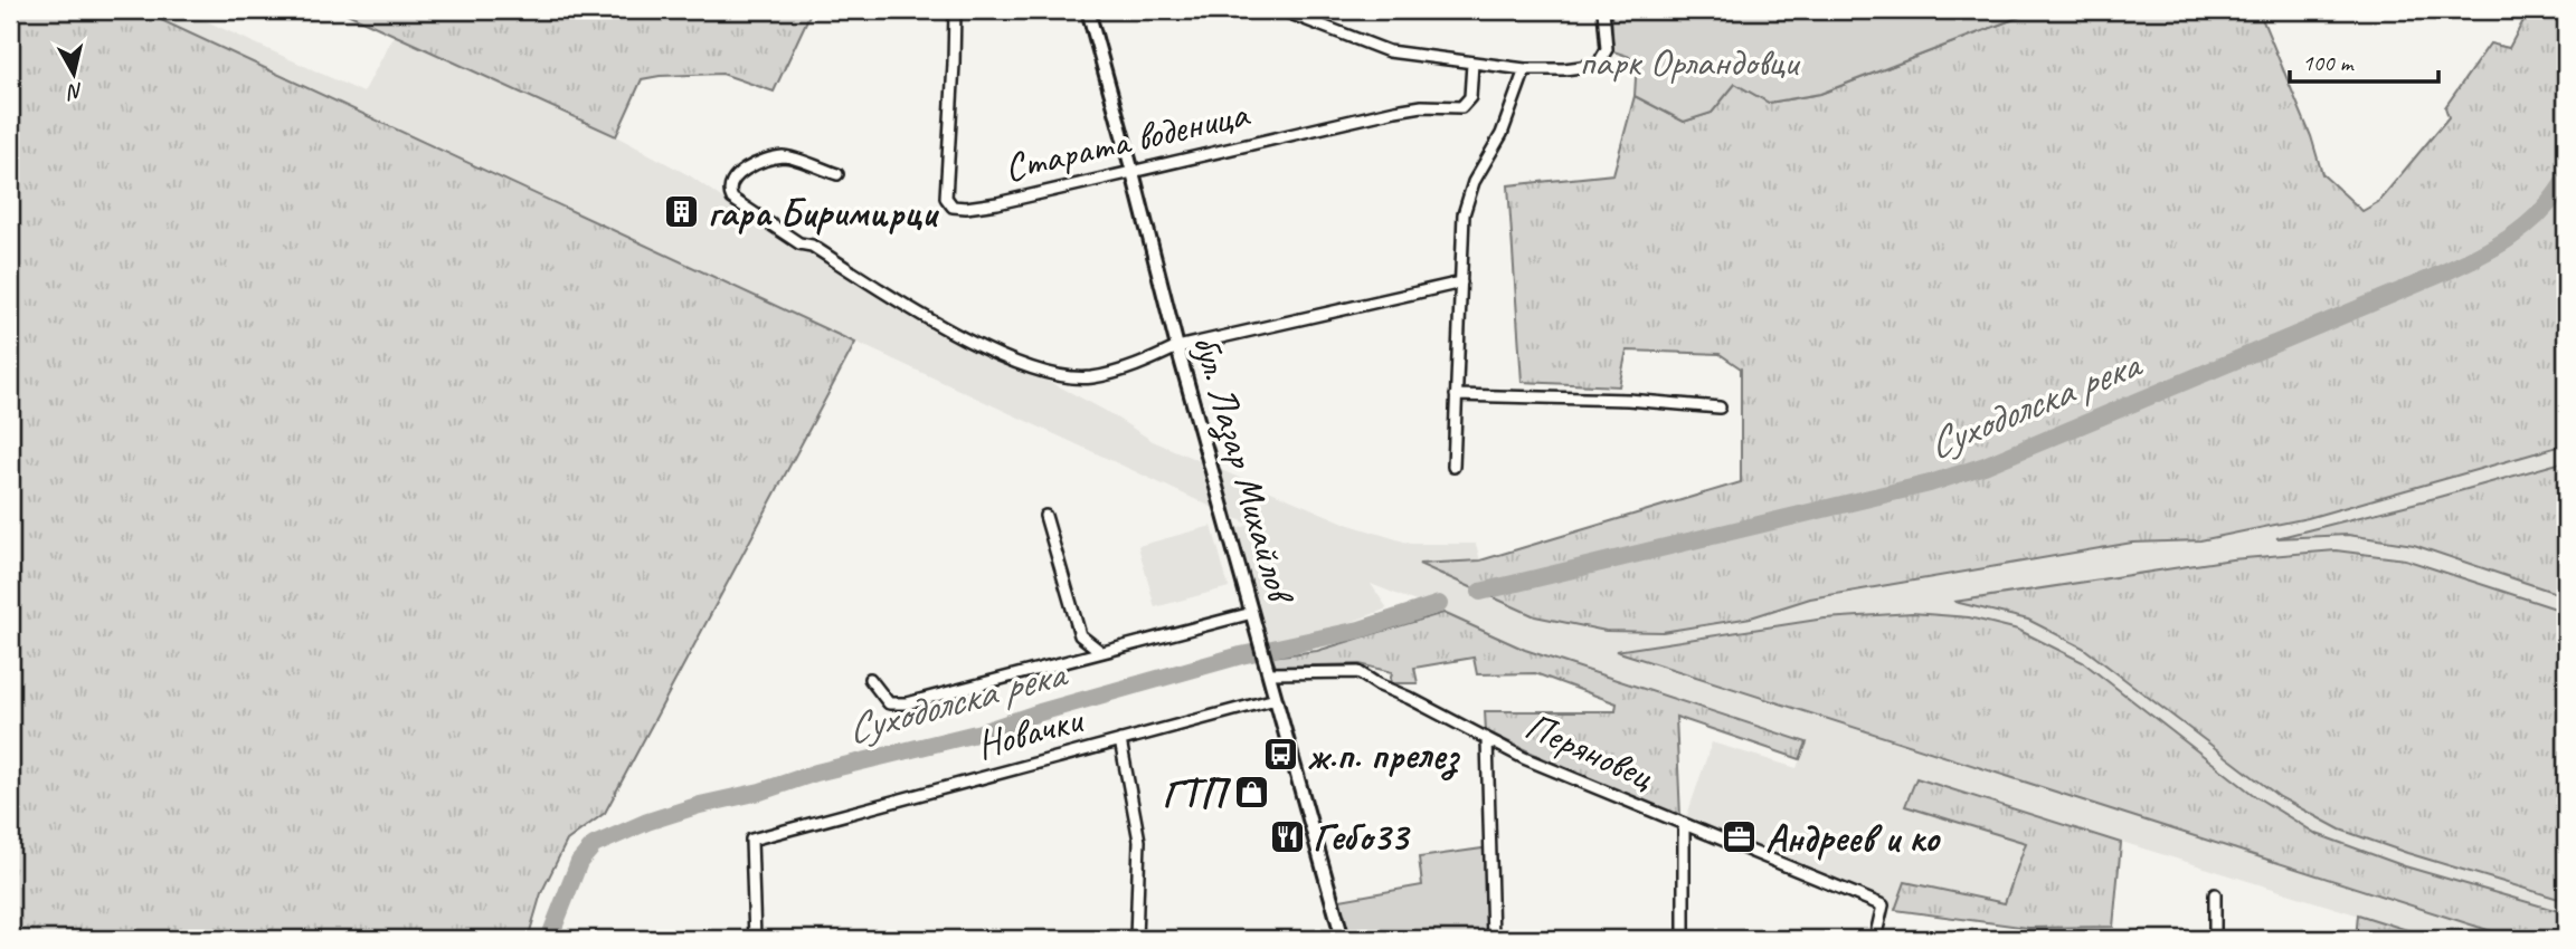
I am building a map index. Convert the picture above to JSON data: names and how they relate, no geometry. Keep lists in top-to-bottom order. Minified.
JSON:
{"streets":{"street":["Старата воденица","бул. Лазар Михайлов","Новачки","Перяновец"]},"crossings":[["Старата воденица","бул. Лазар Михайлов"],["бул. Лазар Михайлов","Новачки"],["бул. Лазар Михайлов","Перяновец"]],"water":["Суходолска река"],"parks":["парк Орландовци"],"places":{"building":["гара Биримирци"],"bus stop":["ж.п. прелез"],"shop":["ГТП"],"restaurant":["Гебо33"],"office":["Андреев и ко"]},"scale_bar":"100 m","north":"bottom"}
